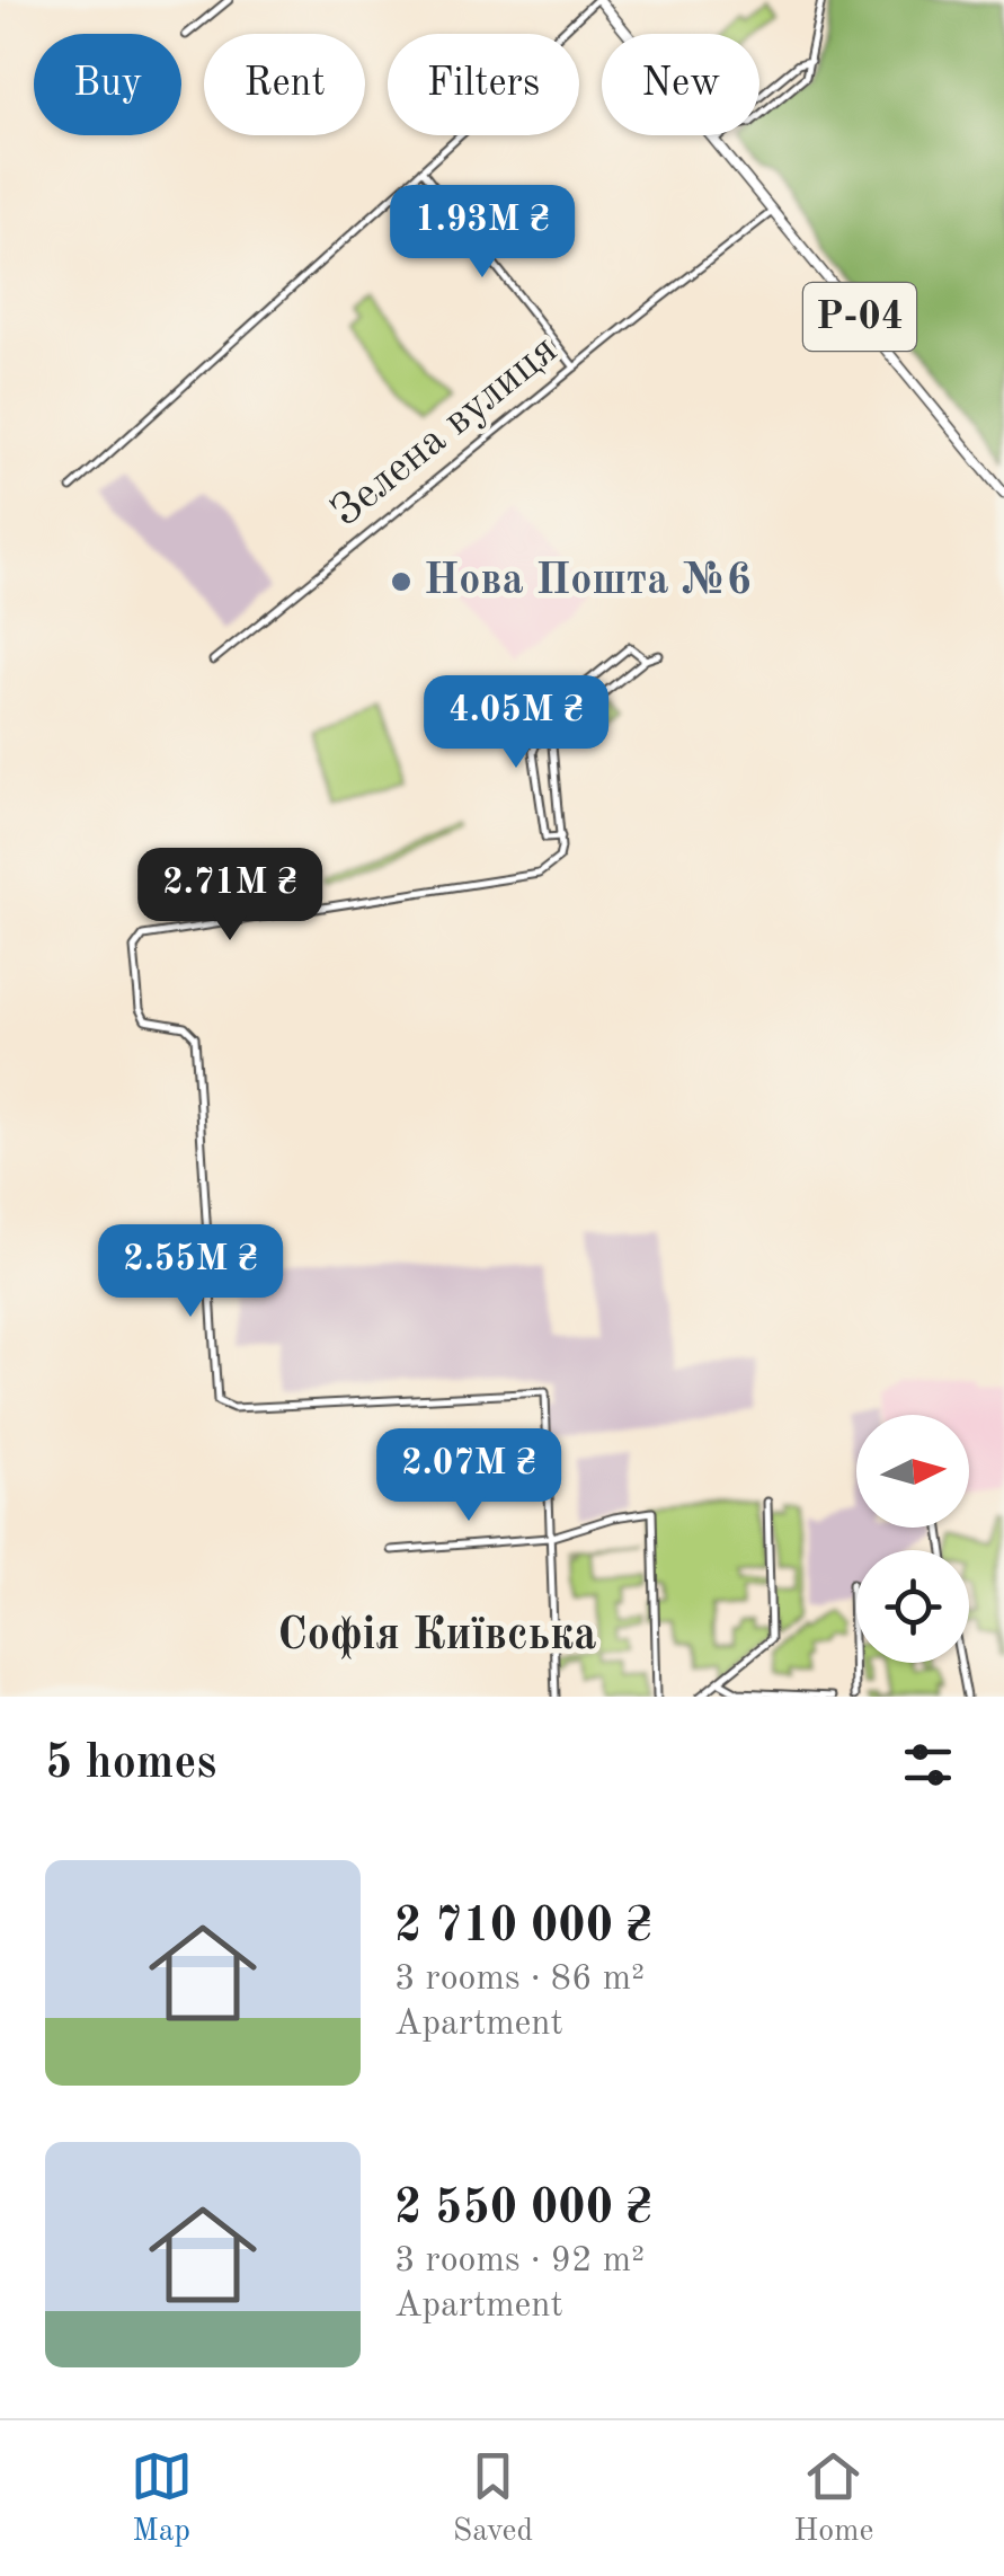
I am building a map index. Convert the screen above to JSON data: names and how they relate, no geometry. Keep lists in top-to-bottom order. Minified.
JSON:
{"streets":{"main road":["Р-04"],"street":["Зелена вулиця"]},"crossings":[["Р-04","Зелена вулиця"]],"districts":["Софія Київська"],"places":["Нова Пошта №6"],"north":"right","page":{"chip":["Buy","Rent","Filters","New"],"price":["1.93M ₴","4.05M ₴","2.71M ₴","2.55M ₴","2.07M ₴"],"heading":"5 homes","list":[{"name":"2 710 000 ₴","note":"3 rooms · 86 m² · Apartment"},{"name":"2 550 000 ₴","note":"3 rooms · 92 m² · Apartment"}],"tabs":["Map","Saved","Home"]}}
